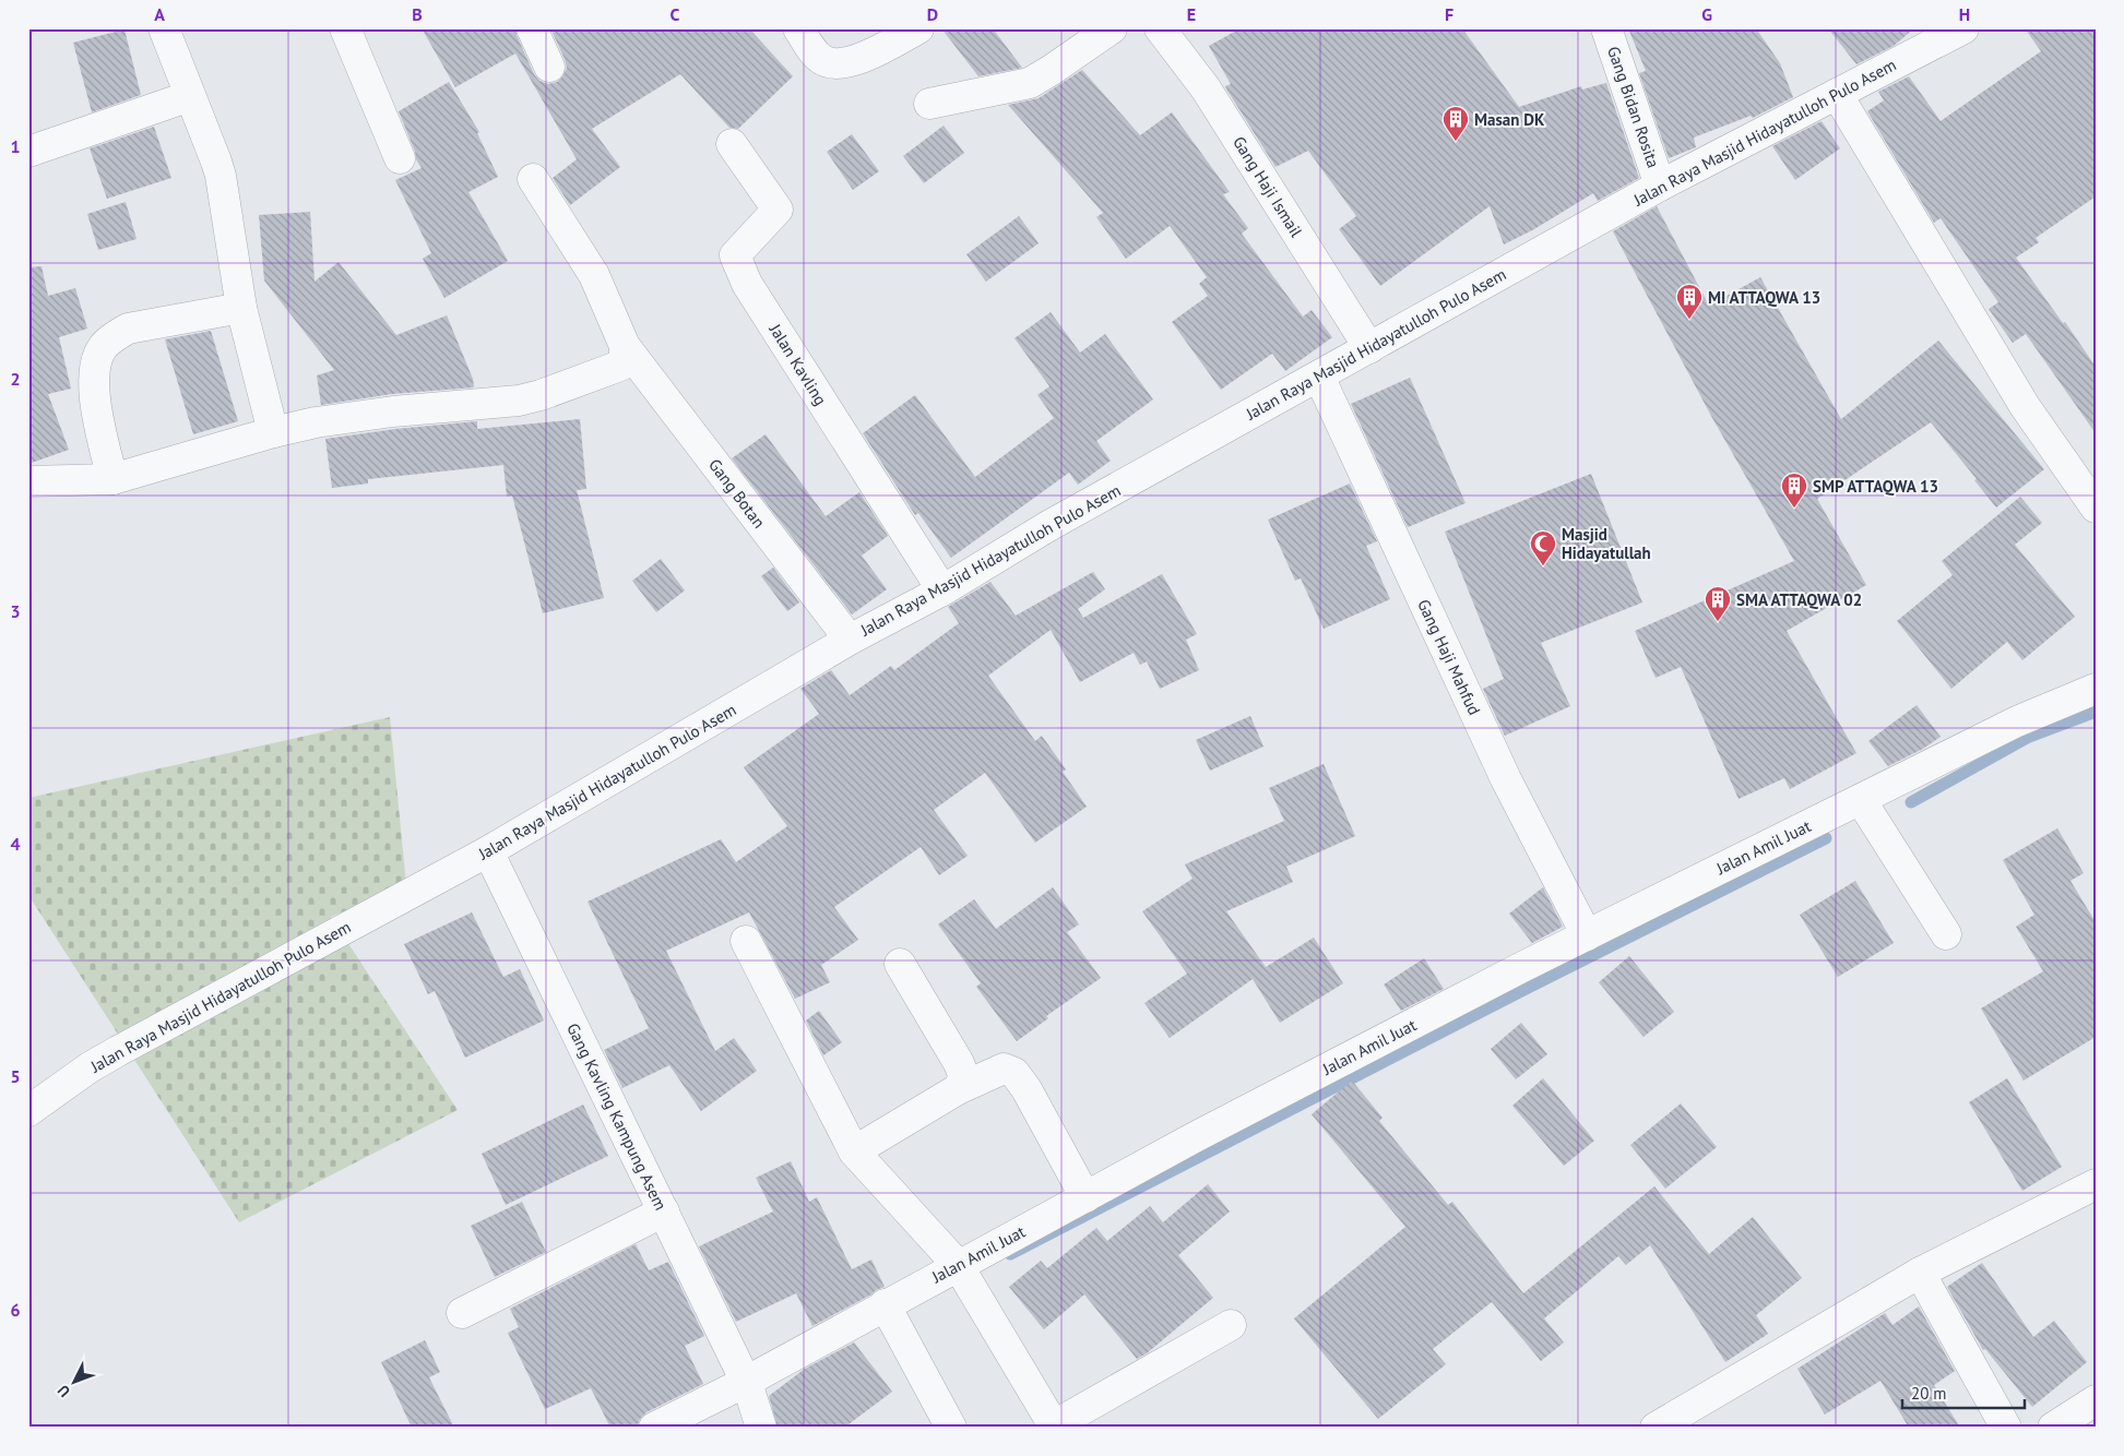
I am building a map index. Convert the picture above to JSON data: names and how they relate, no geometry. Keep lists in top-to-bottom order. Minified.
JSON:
{"streets":{"street":["Gang Bidan Rosita","Jalan Raya Masjid Hidayatulloh Pulo Asem","Gang Haji Ismail","Jalan Kavling","Gang Botan","Gang Haji Mahfud","Jalan Amil Juat","Gang Kavling Kampung Asem"]},"crossings":[["Gang Bidan Rosita","Jalan Raya Masjid Hidayatulloh Pulo Asem"],["Jalan Raya Masjid Hidayatulloh Pulo Asem","Gang Haji Ismail"],["Jalan Raya Masjid Hidayatulloh Pulo Asem","Jalan Kavling"],["Jalan Raya Masjid Hidayatulloh Pulo Asem","Gang Botan"],["Jalan Raya Masjid Hidayatulloh Pulo Asem","Gang Haji Mahfud"],["Jalan Raya Masjid Hidayatulloh Pulo Asem","Gang Kavling Kampung Asem"],["Gang Haji Mahfud","Jalan Amil Juat"],["Jalan Amil Juat","Gang Kavling Kampung Asem"]],"places":{"building":["Masan DK","MI ATTAQWA 13","SMP ATTAQWA 13","SMA ATTAQWA 02"],"mosque":["Masjid Hidayatullah"]},"scale_bar":"20 m","north":"bottom left","grid":{"columns":["A","B","C","D","E","F","G","H"],"rows":["1","2","3","4","5","6"]}}
